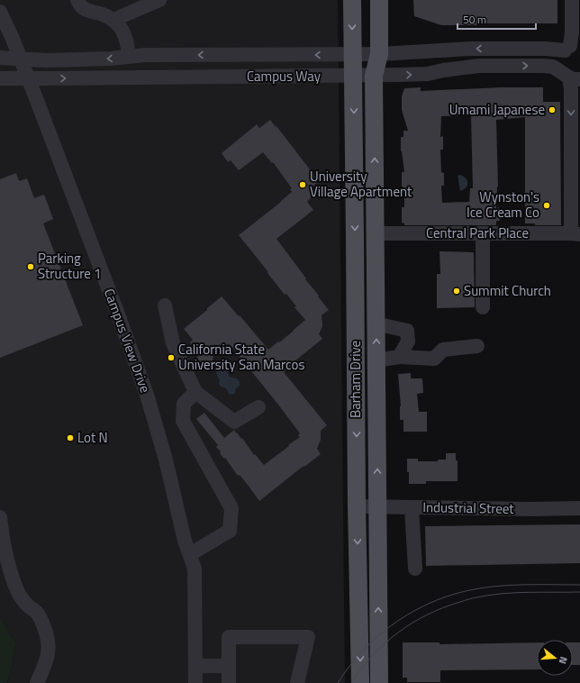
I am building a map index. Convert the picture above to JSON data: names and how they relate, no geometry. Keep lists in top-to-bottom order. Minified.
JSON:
{"streets":{"main road":["Barham Drive"],"street":["Campus Way","Central Park Place","Campus View Drive","Industrial Street"]},"crossings":[["Campus Way","Campus View Drive"],["Campus Way","Barham Drive"],["Central Park Place","Barham Drive"],["Barham Drive","Industrial Street"]],"places":["Umami Japanese","University Village Apartment","Wynston's Ice Cream Co","Parking Structure 1","Summit Church","California State University San Marcos","Lot N"],"scale_bar":"50 m","north":"right"}
